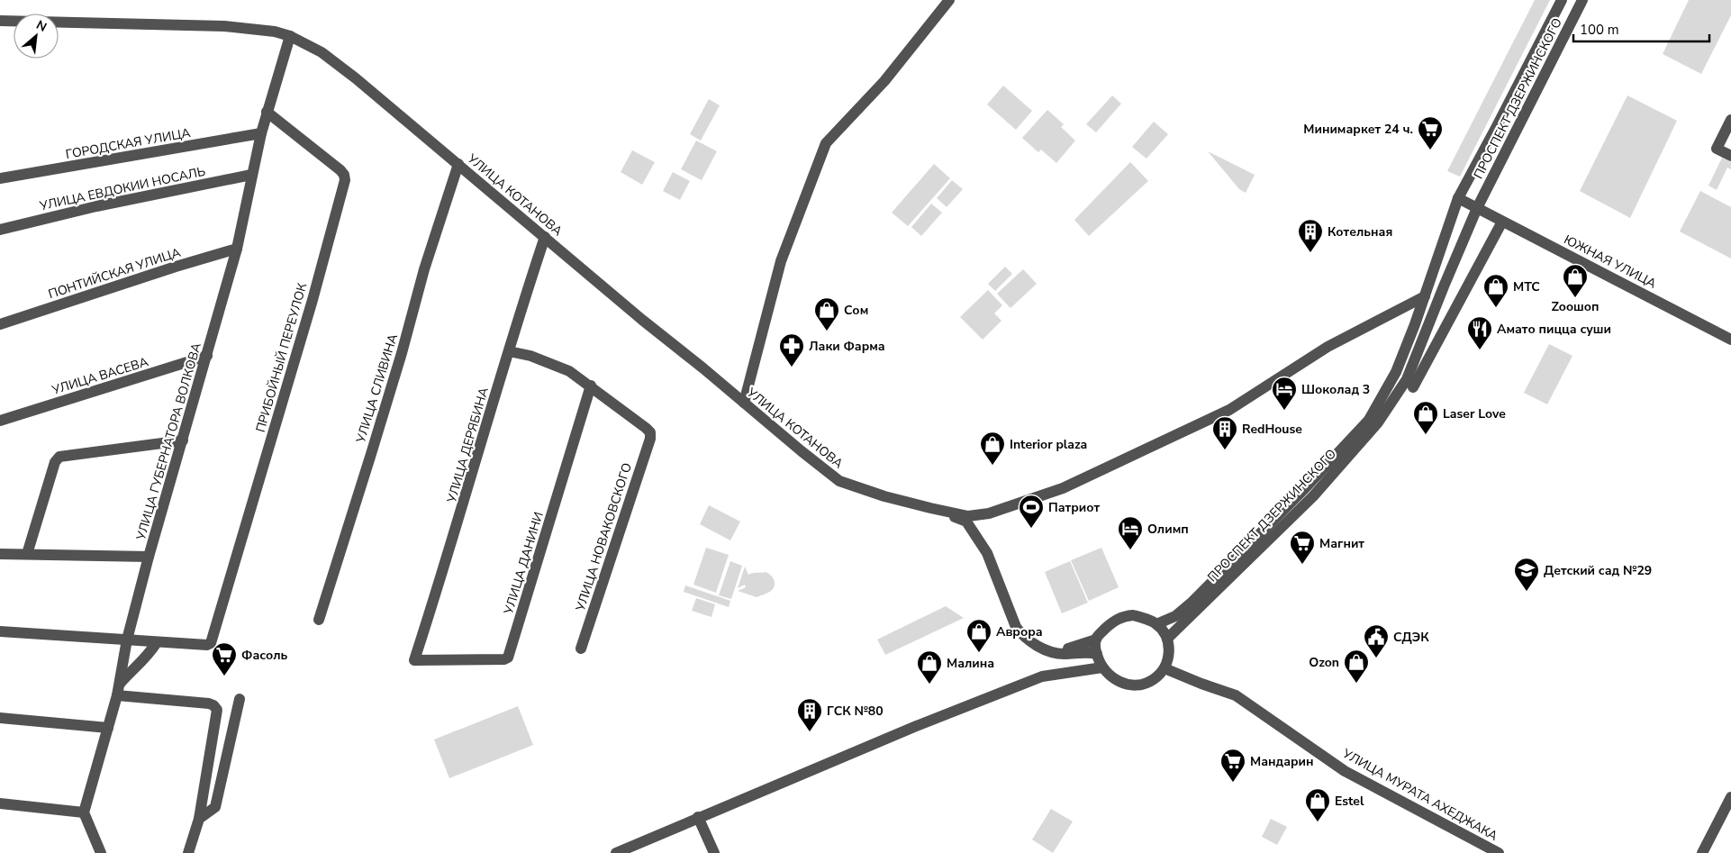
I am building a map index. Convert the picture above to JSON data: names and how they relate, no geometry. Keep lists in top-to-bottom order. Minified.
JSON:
{"streets":{"street":["ПРОСПЕКТ ДЗЕРЖИНСКОГО","ГОРОДСКАЯ УЛИЦА","УЛИЦА ЕВДОКИИ НОСАЛЬ","УЛИЦА КОТАНОВА","ЮЖНАЯ УЛИЦА","ПОНТИЙСКАЯ УЛИЦА","ПРИБОЙНЫЙ ПЕРЕУЛОК","УЛИЦА ВАСЕВА","УЛИЦА СЛИВИНА","УЛИЦА ГУБЕРНАТОРА ВОЛКОВА","УЛИЦА ДЕРЯБИНА","УЛИЦА НОВАКОВСКОГО","УЛИЦА ДАНИНИ","УЛИЦА МУРАТА АХЕДЖАКА"]},"crossings":[["ПРОСПЕКТ ДЗЕРЖИНСКОГО","ЮЖНАЯ УЛИЦА"],["ПРОСПЕКТ ДЗЕРЖИНСКОГО","УЛИЦА МУРАТА АХЕДЖАКА"],["ГОРОДСКАЯ УЛИЦА","УЛИЦА ГУБЕРНАТОРА ВОЛКОВА"],["УЛИЦА ЕВДОКИИ НОСАЛЬ","УЛИЦА ГУБЕРНАТОРА ВОЛКОВА"],["УЛИЦА КОТАНОВА","УЛИЦА СЛИВИНА"],["УЛИЦА КОТАНОВА","УЛИЦА ГУБЕРНАТОРА ВОЛКОВА"],["УЛИЦА КОТАНОВА","УЛИЦА ДЕРЯБИНА"],["ПОНТИЙСКАЯ УЛИЦА","УЛИЦА ГУБЕРНАТОРА ВОЛКОВА"],["ПРИБОЙНЫЙ ПЕРЕУЛОК","УЛИЦА ГУБЕРНАТОРА ВОЛКОВА"],["УЛИЦА ВАСЕВА","УЛИЦА ГУБЕРНАТОРА ВОЛКОВА"],["УЛИЦА ДЕРЯБИНА","УЛИЦА ДАНИНИ"],["УЛИЦА НОВАКОВСКОГО","УЛИЦА ДАНИНИ"]],"places":{"supermarket":["Минимаркет 24 ч.","Магнит","Фасоль","Мандарин"],"building":["Котельная","RedHouse","ГСК №80"],"shop":["Zooшоп","МТС","Сом","Laser Love","Interior plaza","Аврора","Ozon","Малина","Estel"],"restaurant":["Амато пицца суши"],"pharmacy":["Лаки Фарма"],"hotel":["Шоколад 3","Олимп"],"sports":["Патриот"],"school or university":["Детский сад №29"],"public building":["СДЭК"]},"scale_bar":"100 m","north":"top right"}
